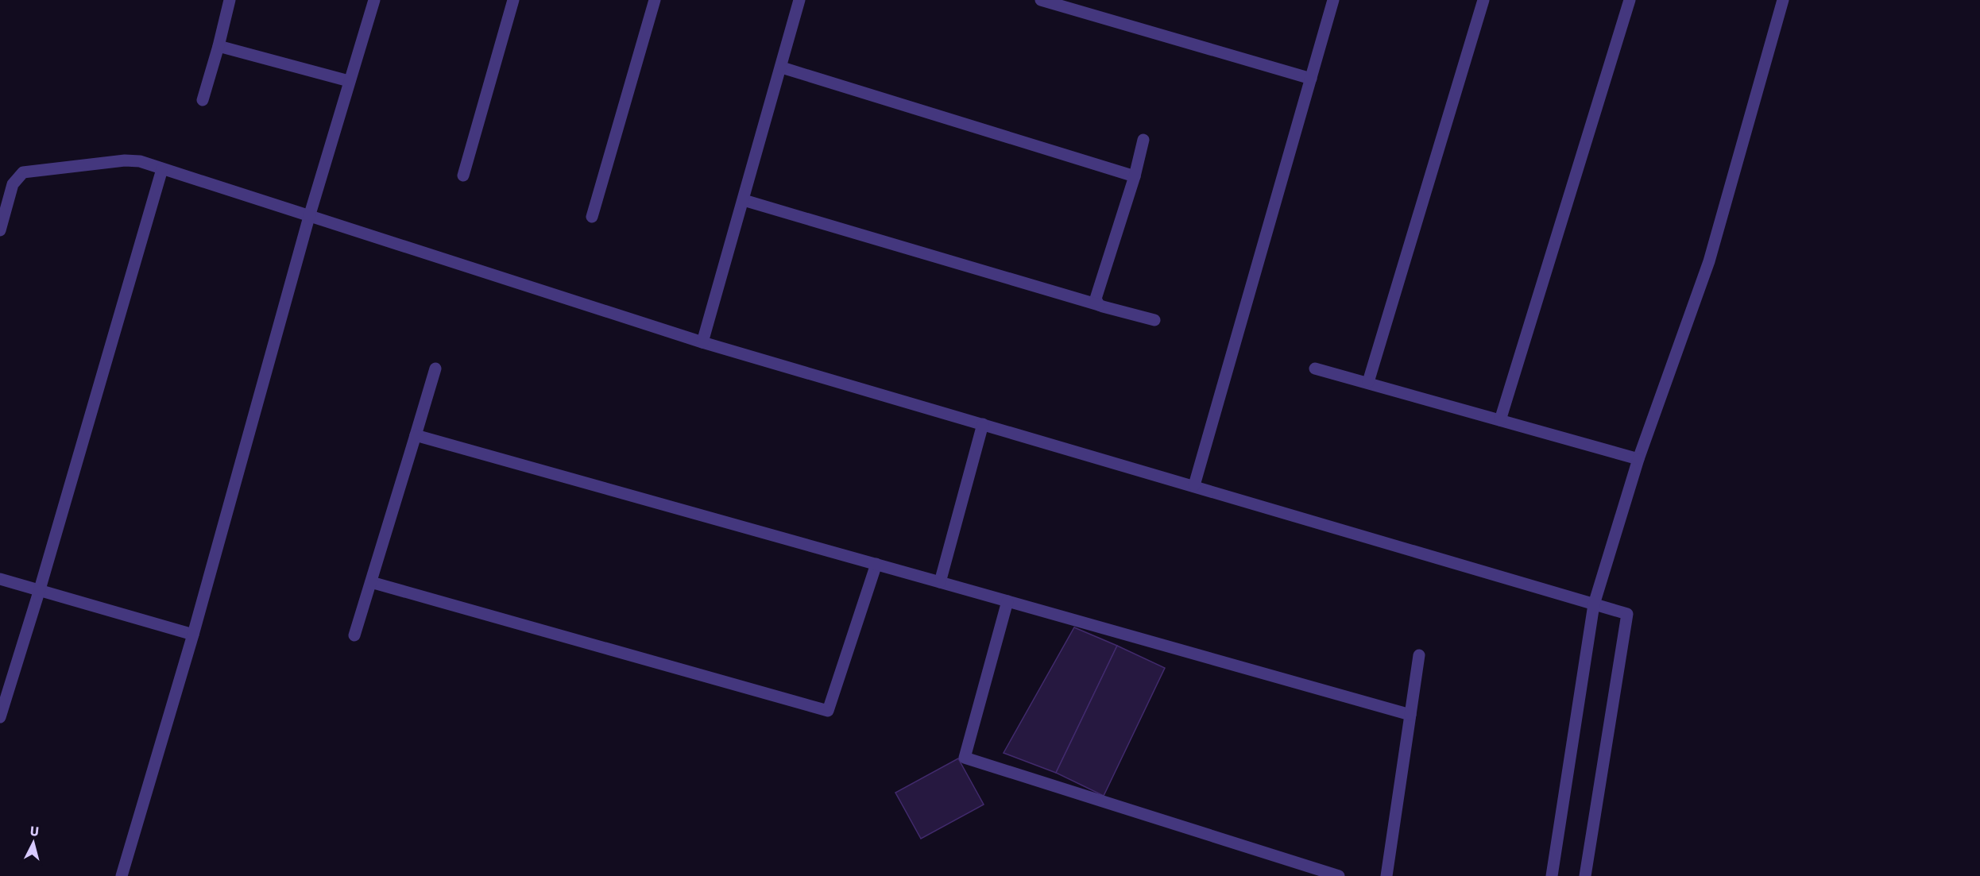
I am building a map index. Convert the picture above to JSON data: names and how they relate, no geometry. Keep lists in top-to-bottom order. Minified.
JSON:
{"north":"top"}
